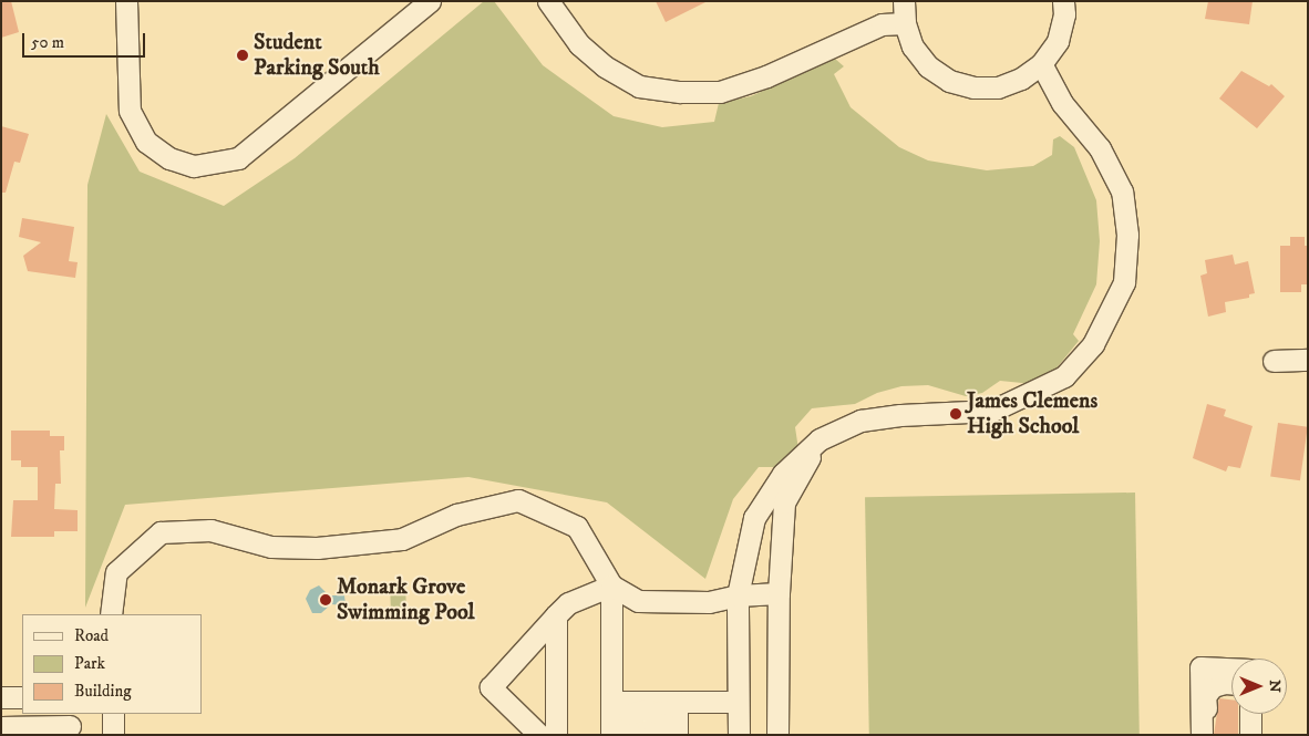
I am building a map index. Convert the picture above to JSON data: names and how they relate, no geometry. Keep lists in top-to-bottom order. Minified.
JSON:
{"places":["Student Parking South","James Clemens High School","Monark Grove Swimming Pool"],"legend":["Road","Park","Building"],"scale_bar":"50 m","north":"right"}
